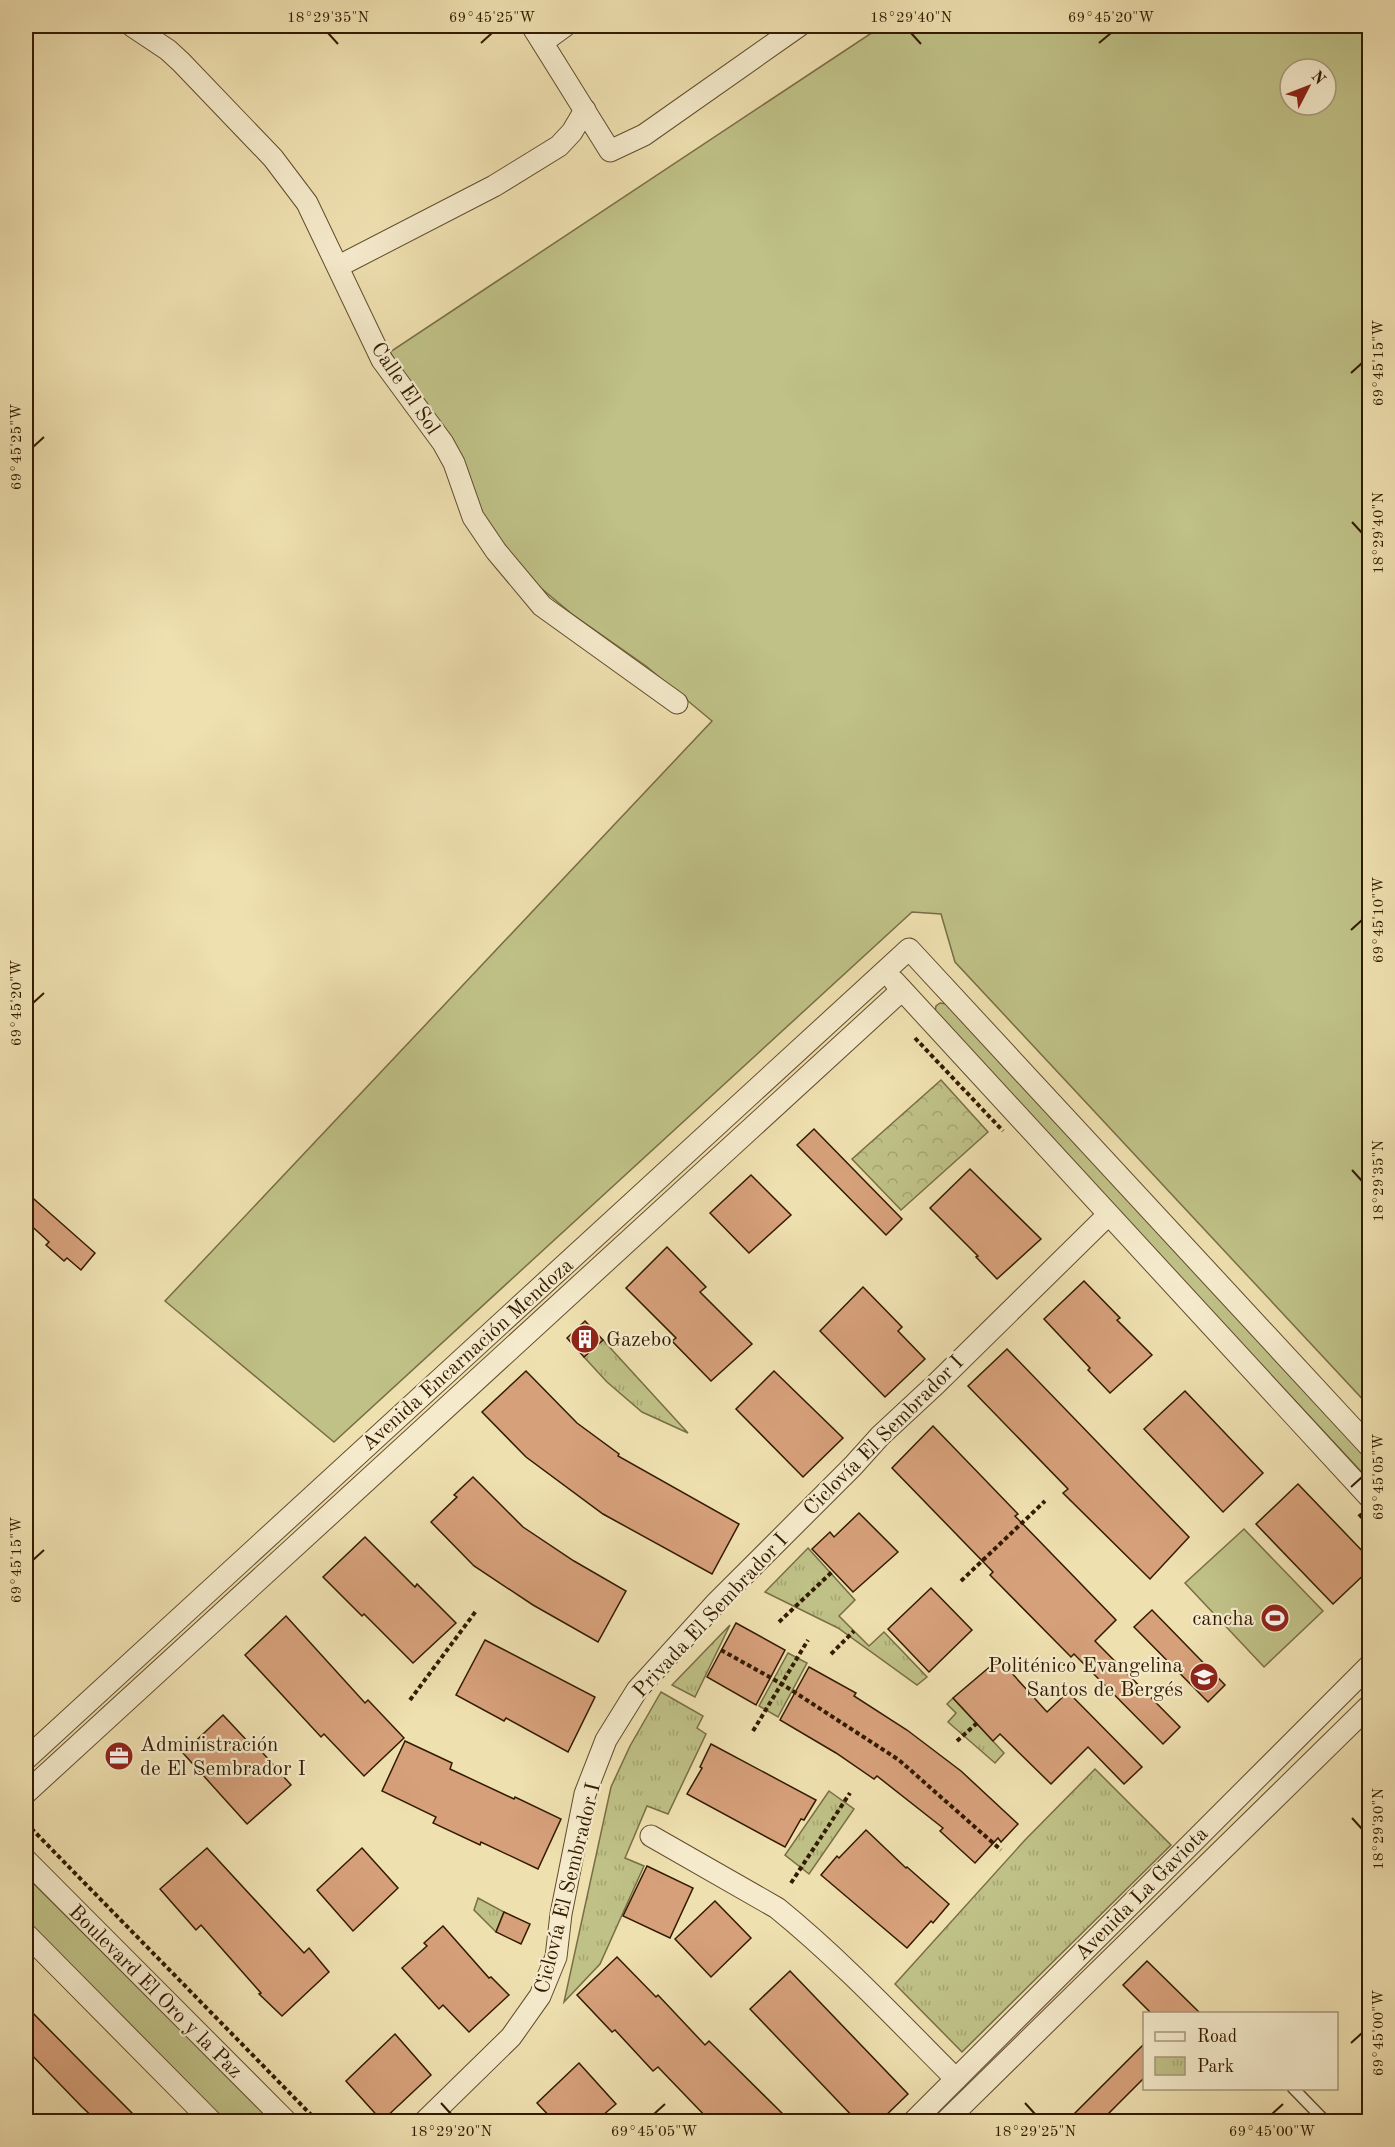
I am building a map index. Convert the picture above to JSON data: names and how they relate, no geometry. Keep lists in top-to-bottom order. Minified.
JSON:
{"streets":{"street":["Calle El Sol","Avenida Encarnación Mendoza","Privada El Sembrador I","Avenida La Gaviota","Boulevard El Oro y la Paz"]},"places":{"building":["Gazebo"],"sports":["cancha"],"school or university":["Politénico Evangelina Santos de Bergés"],"office":["Administración de El Sembrador I"]},"legend":["Road","Park"],"north":"top right","coordinates":["18°29'35\"N","69°45'25\"W","18°29'40\"N","69°45'20\"W","69°45'15\"W","69°45'10\"W","69°45'05\"W","18°29'30\"N","69°45'00\"W","18°29'20\"N","18°29'25\"N"]}
